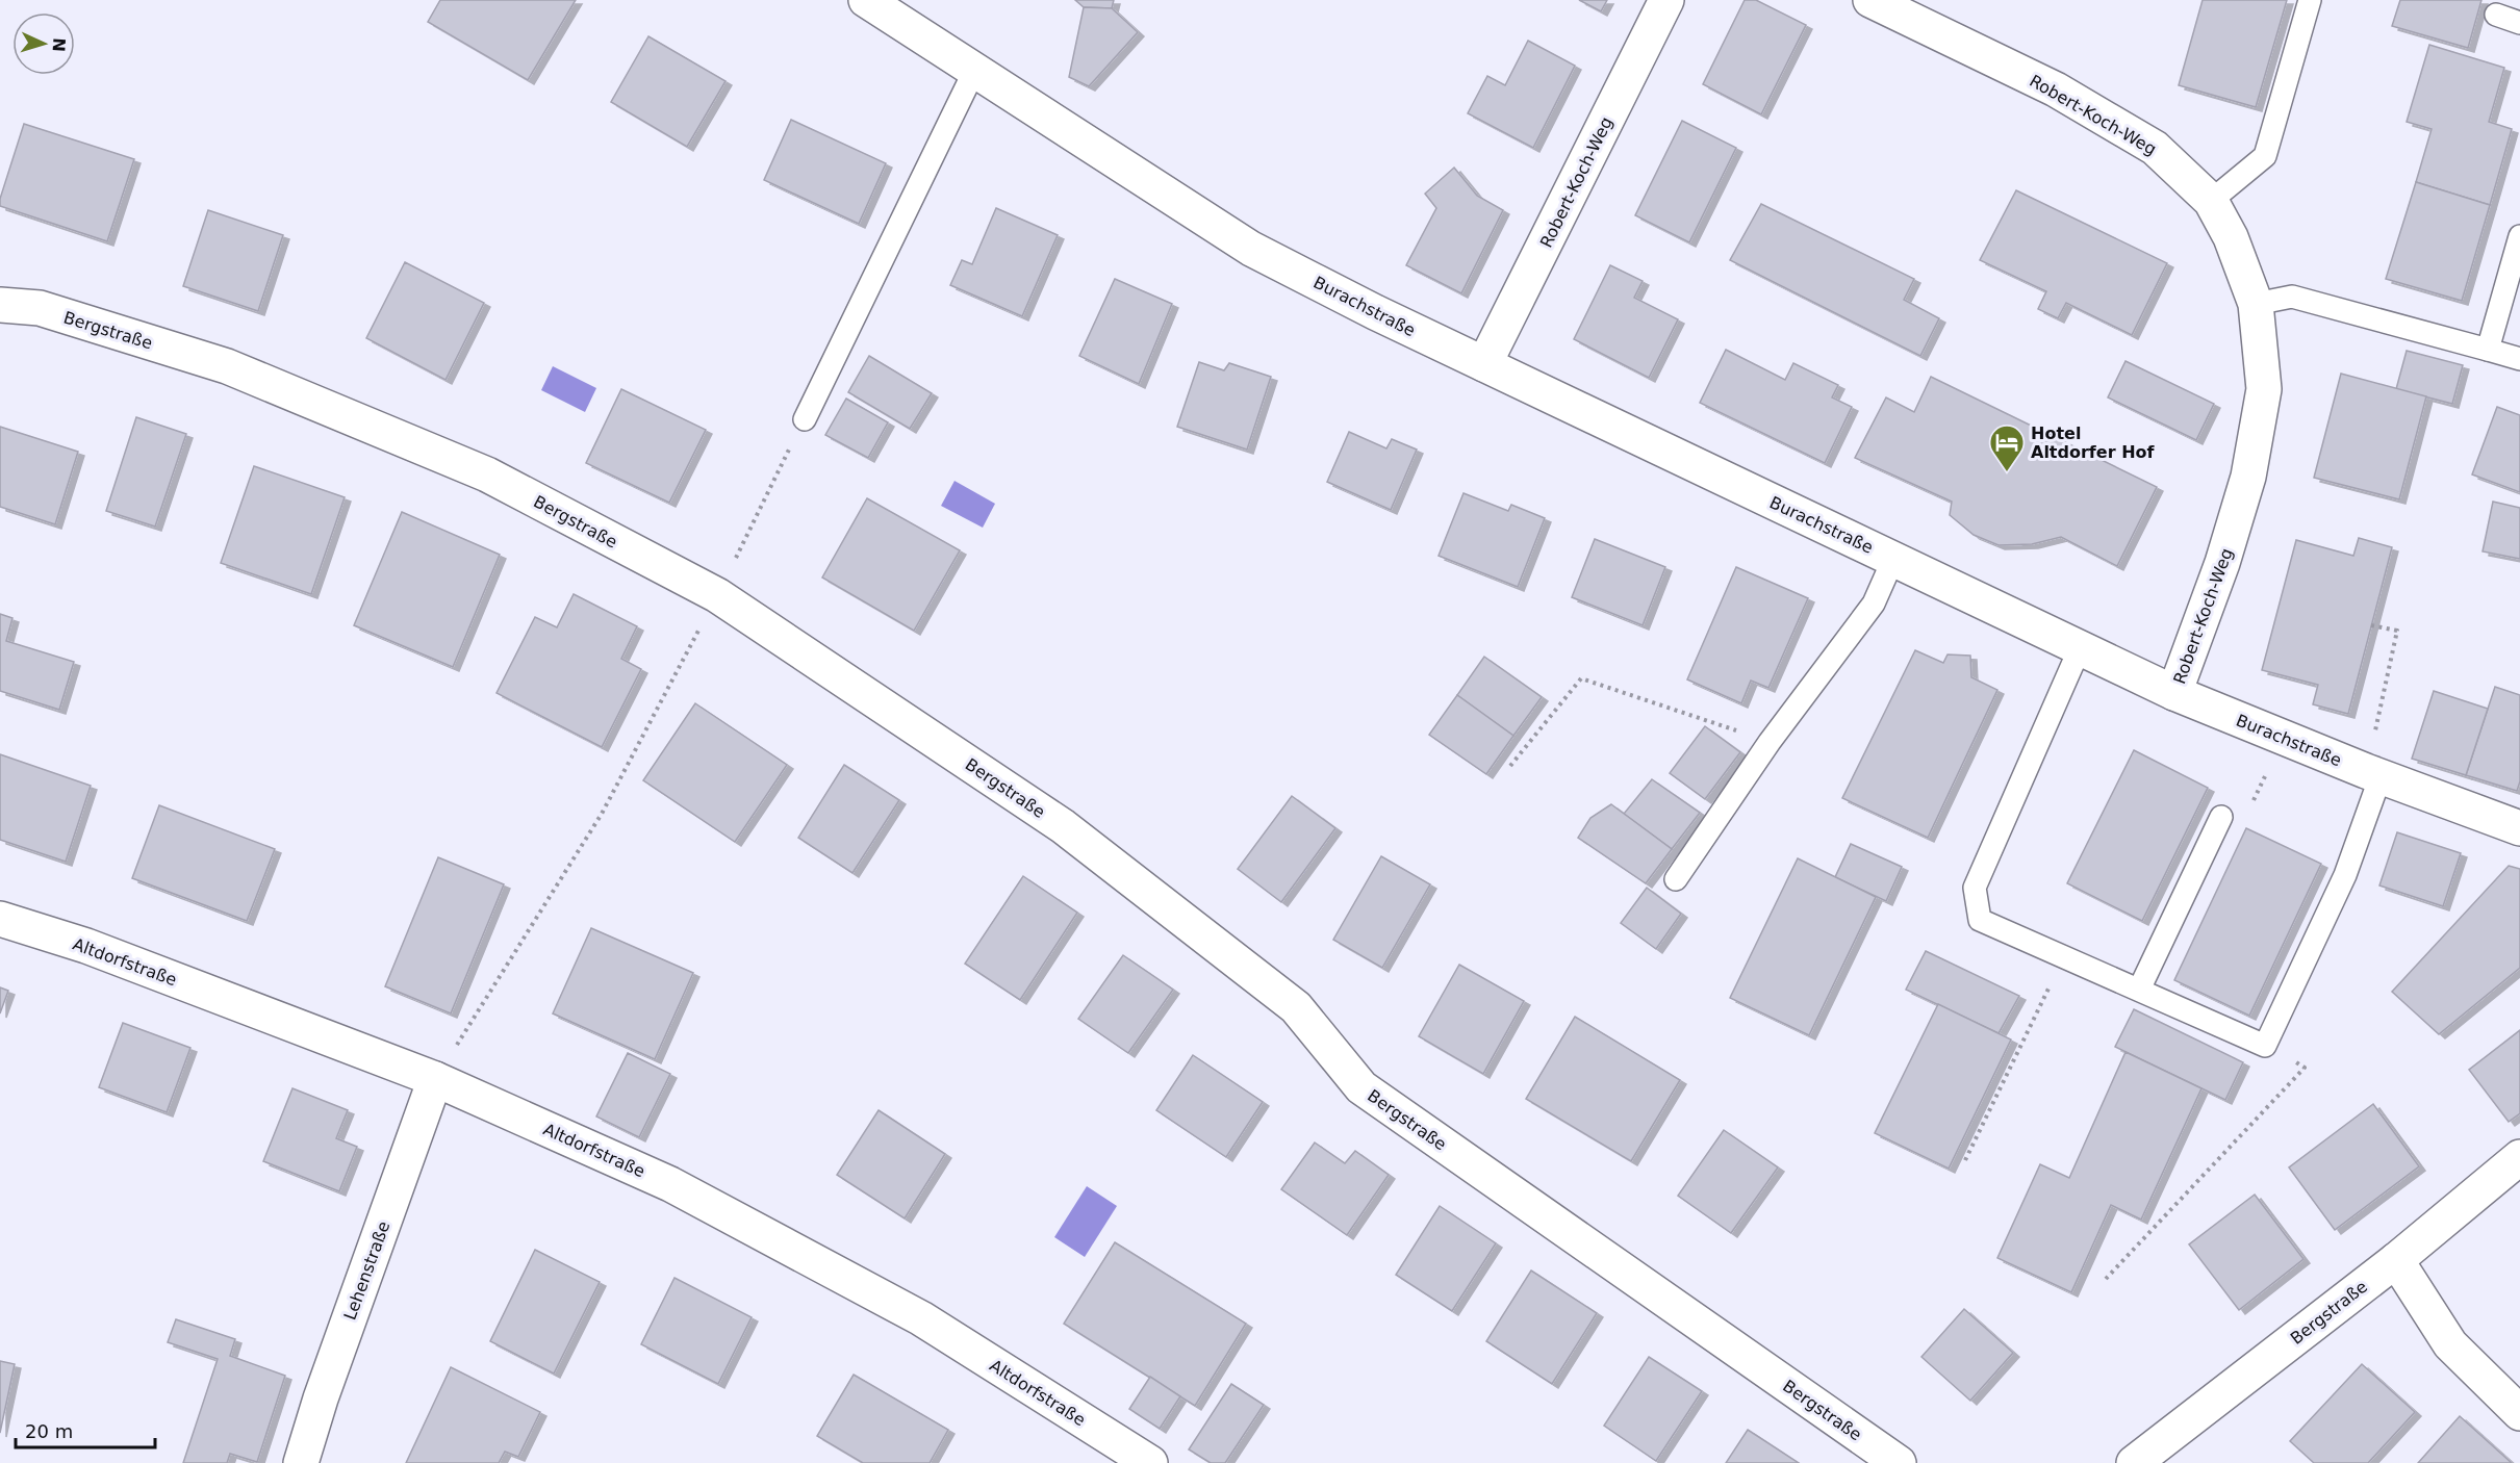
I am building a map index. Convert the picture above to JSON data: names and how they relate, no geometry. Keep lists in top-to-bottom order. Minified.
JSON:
{"streets":{"street":["Robert-Koch-Weg","Burachstraße","Bergstraße","Altdorfstraße","Lehenstraße"]},"crossings":[["Robert-Koch-Weg","Burachstraße"],["Altdorfstraße","Lehenstraße"]],"places":{"hotel":["Hotel Altdorfer Hof"]},"scale_bar":"20 m","north":"right"}
